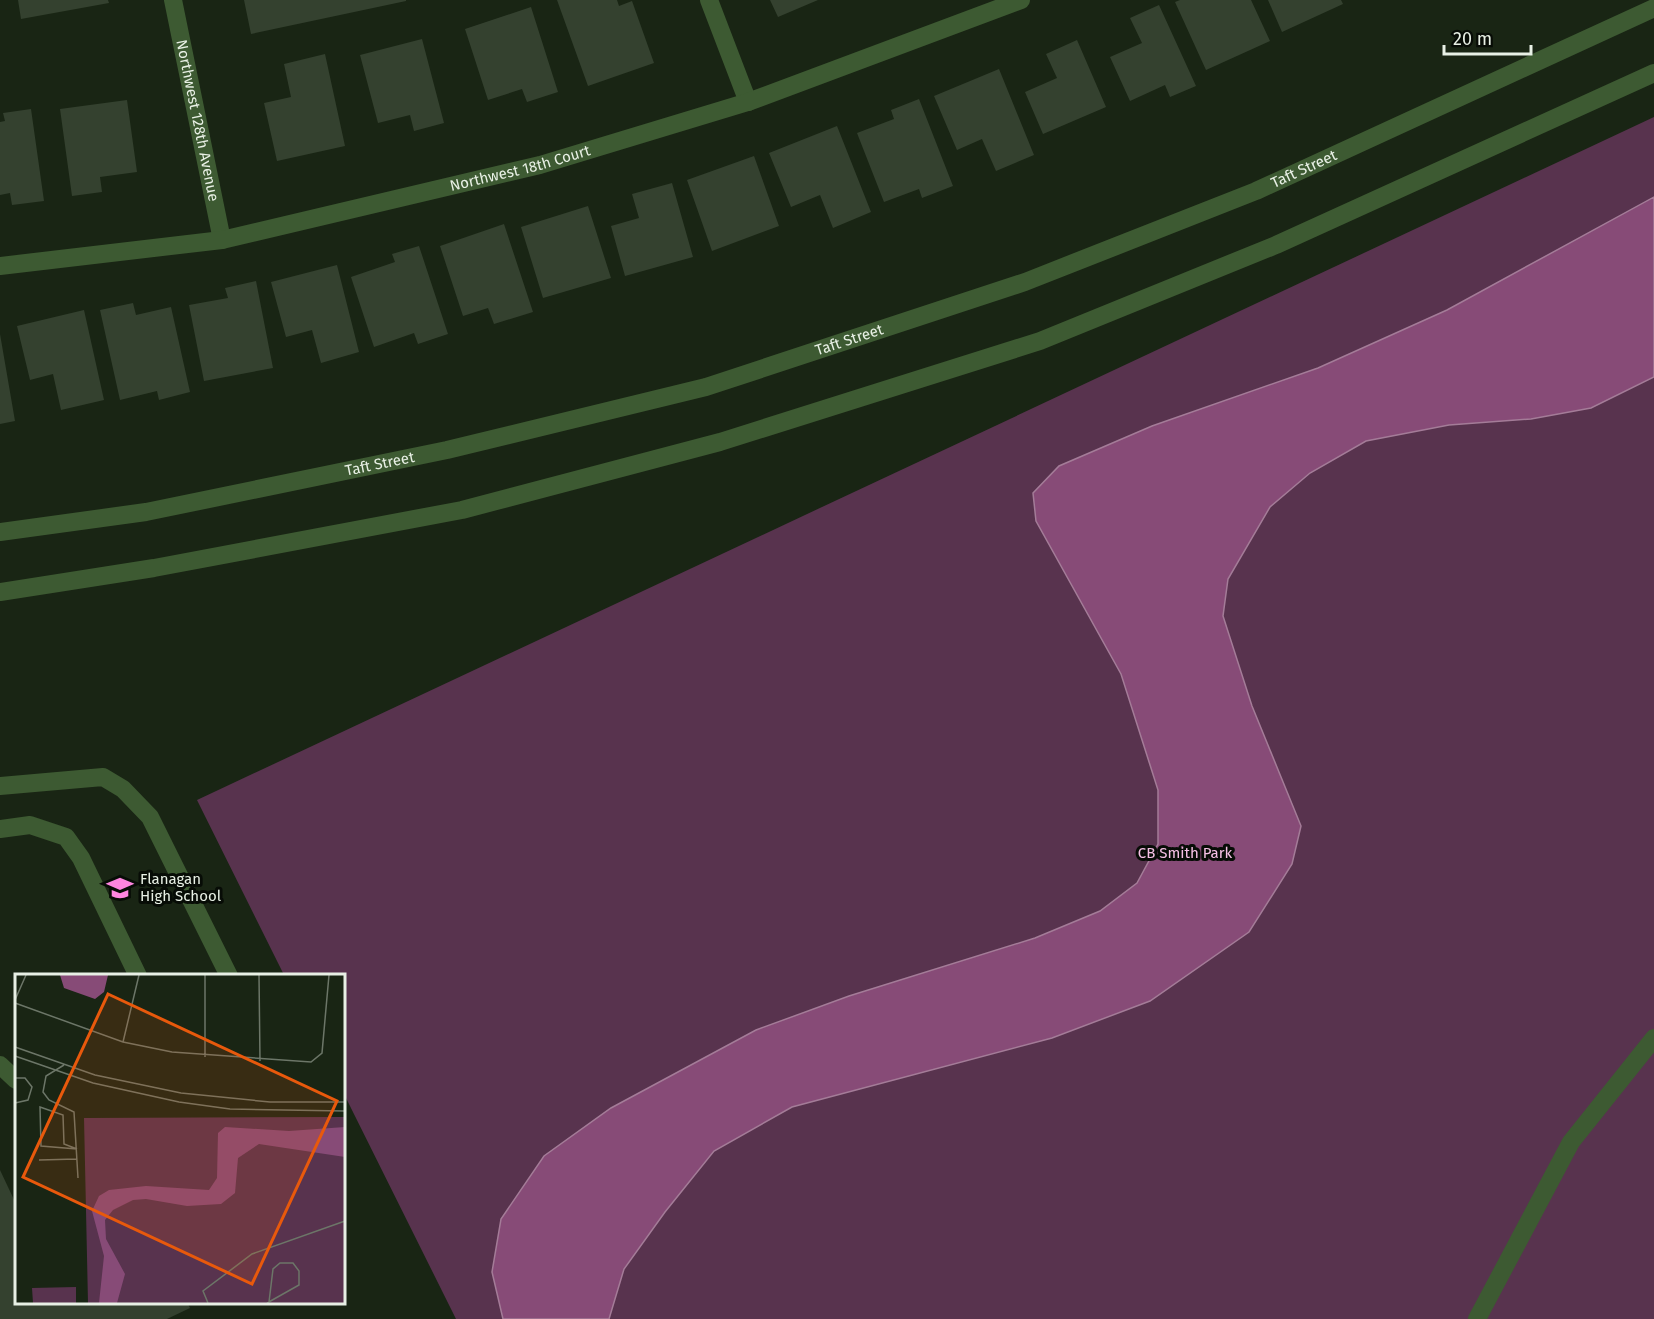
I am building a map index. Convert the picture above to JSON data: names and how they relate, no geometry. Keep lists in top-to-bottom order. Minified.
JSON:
{"streets":{"street":["Northwest 128th Avenue","Northwest 18th Court","Taft Street"]},"crossings":[["Northwest 128th Avenue","Northwest 18th Court"]],"parks":["CB Smith Park"],"places":{"school or university":["Flanagan High School"]},"scale_bar":"20 m"}
